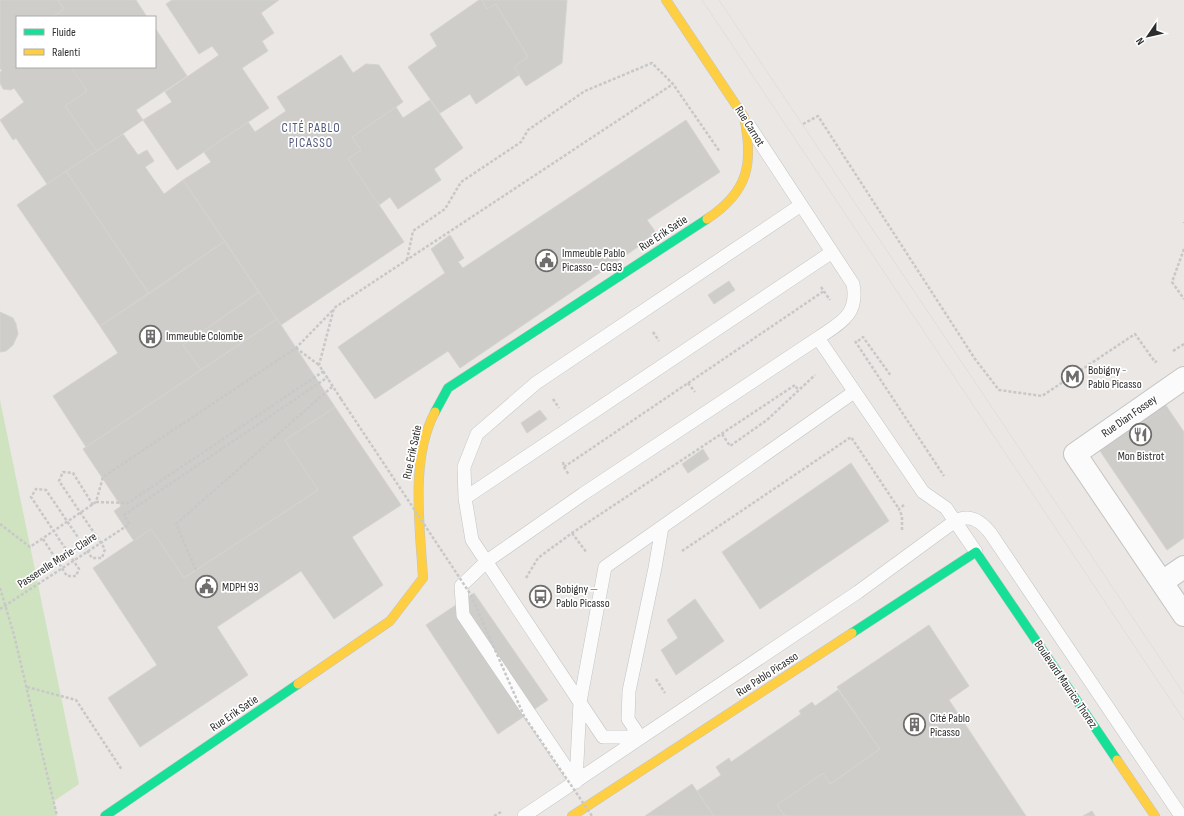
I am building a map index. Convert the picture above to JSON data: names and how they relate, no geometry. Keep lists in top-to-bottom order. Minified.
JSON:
{"streets":{"street":["Rue Carnot","Rue Erik Satie","Rue Dian Fossey","Rue Pablo Picasso","Boulevard Maurice Thorez"],"path":["Passerelle Marie-Claire"]},"crossings":[["Rue Carnot","Rue Erik Satie"],["Rue Pablo Picasso","Boulevard Maurice Thorez"]],"districts":["CITÉ PABLO PICASSO"],"places":{"public building":["Immeuble Pablo Picasso - CG93","MDPH 93"],"building":["Immeuble Colombe","Cité Pablo Picasso"],"metro station":["Bobigny - Pablo Picasso"],"restaurant":["Mon Bistrot"],"bus stop":["Bobigny — Pablo Picasso"]},"legend":["Fluide","Ralenti"],"north":"bottom left"}
